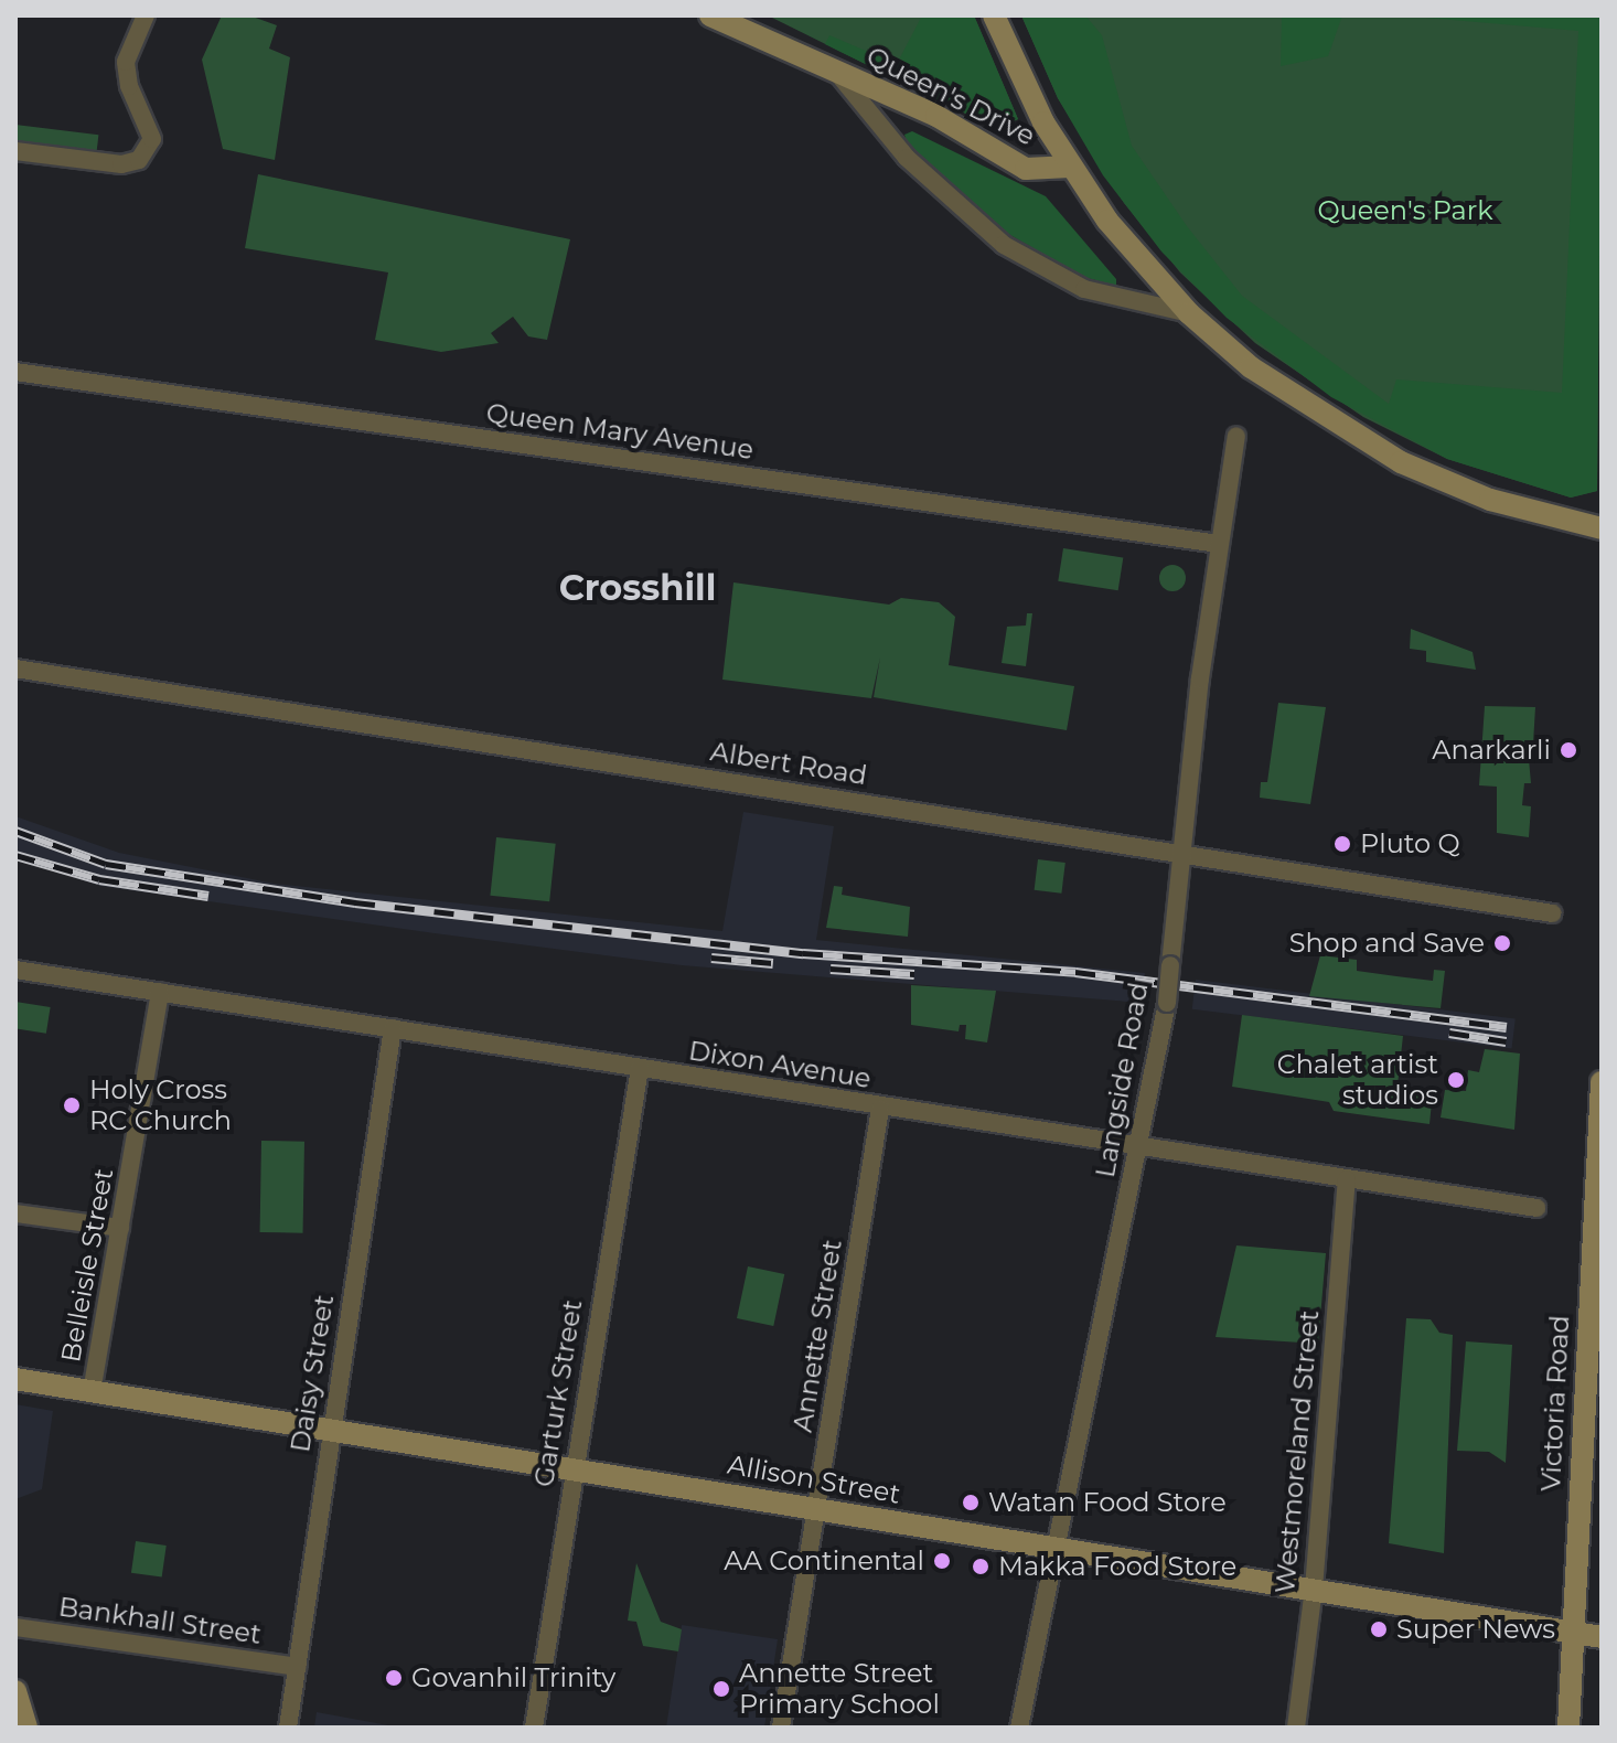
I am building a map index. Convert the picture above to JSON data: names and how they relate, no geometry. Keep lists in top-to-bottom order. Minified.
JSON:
{"streets":{"street":["Queen's Drive","Queen Mary Avenue","Albert Road","Dixon Avenue","Langside Road","Belleisle Street","Annette Street","Daisy Street","Garturk Street","Victoria Road","Westmoreland Street","Allison Street","Bankhall Street"]},"crossings":[["Queen Mary Avenue","Langside Road"],["Albert Road","Langside Road"],["Dixon Avenue","Langside Road"],["Dixon Avenue","Belleisle Street"],["Dixon Avenue","Annette Street"],["Dixon Avenue","Daisy Street"],["Dixon Avenue","Garturk Street"],["Dixon Avenue","Westmoreland Street"],["Langside Road","Allison Street"],["Belleisle Street","Allison Street"],["Annette Street","Allison Street"],["Daisy Street","Allison Street"],["Daisy Street","Bankhall Street"],["Garturk Street","Allison Street"],["Victoria Road","Allison Street"],["Westmoreland Street","Allison Street"]],"districts":["Crosshill"],"parks":["Queen's Park"],"places":["Anarkarli","Pluto Q","Shop and Save","Chalet artist studios","Holy Cross RC Church","Watan Food Store","AA Continental","Makka Food Store","Super News","Govanhil Trinity","Annette Street Primary School"]}
